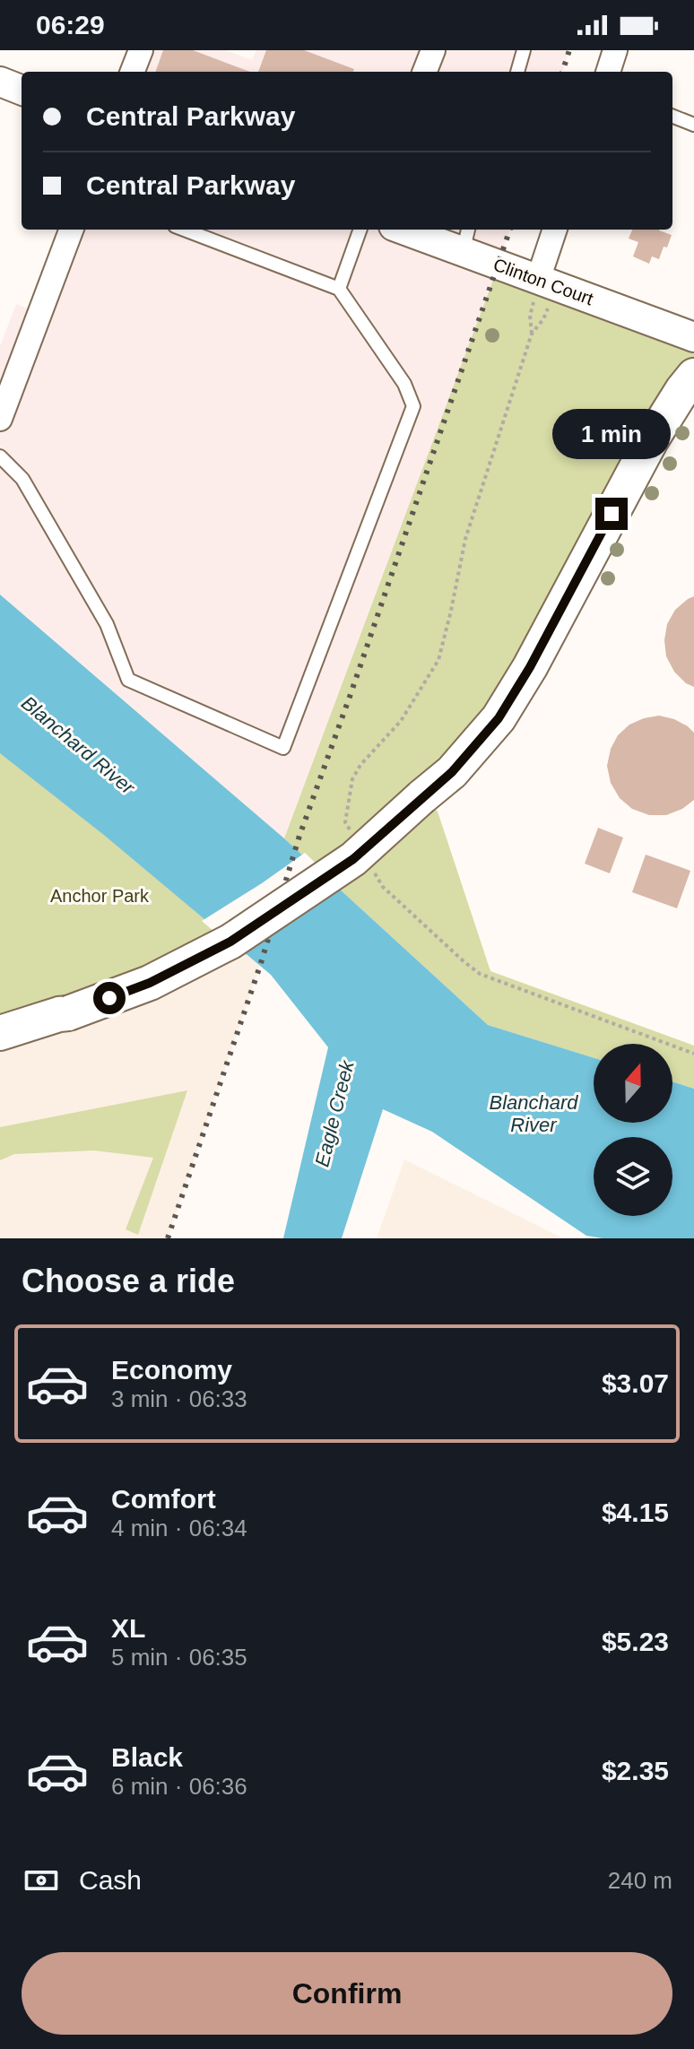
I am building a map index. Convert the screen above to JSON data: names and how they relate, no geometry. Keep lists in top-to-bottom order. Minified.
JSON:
{"streets":{"street":["Clinton Court"]},"water":["Blanchard River","Eagle Creek"],"parks":["Anchor Park"],"north":"top","page":{"status":"06:29","banner":["Central Parkway","Central Parkway"],"bubble":"1 min","heading":"Choose a ride","list":[{"name":"Economy","note":"3 min · 06:33","value":"$3.07"},{"name":"Comfort","note":"4 min · 06:34","value":"$4.15"},{"name":"XL","note":"5 min · 06:35","value":"$5.23"},{"name":"Black","note":"6 min · 06:36","value":"$2.35"}],"pay":["Cash","240 m"],"buttons":"Confirm"}}
